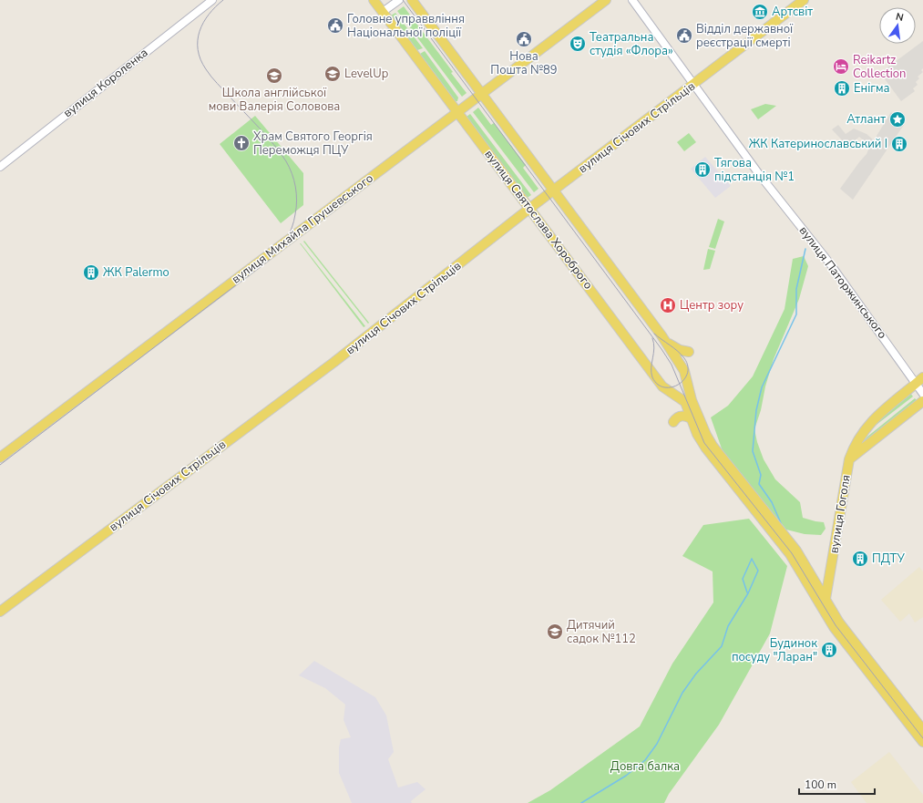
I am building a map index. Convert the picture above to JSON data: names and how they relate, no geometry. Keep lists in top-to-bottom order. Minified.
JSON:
{"streets":{"main road":["вулиця Січових Стрільців","вулиця Святослава Хороброго","вулиця Михайла Грушевського","вулиця Гоголя"],"street":["вулиця Короленка","вулиця Паторжинського"]},"crossings":[["вулиця Січових Стрільців","вулиця Святослава Хороброго"],["вулиця Січових Стрільців","вулиця Паторжинського"],["вулиця Святослава Хороброго","вулиця Михайла Грушевського"],["вулиця Паторжинського","вулиця Гоголя"]],"parks":["Довга балка"],"places":{"museum":["Артсвіт"],"public building":["Головне управвління Національної поліції","Відділ державної реєстрації смерті","Нова Пошта №89"],"theatre":["Театральна студія «Флора»"],"hotel":["Reikartz Collection"],"school or university":["LevelUp","Школа англійської мови Валерія Соловова","Дитячий садок №112"],"building":["Енігма","ЖК Катеринославський I","Тягова підстанція №1","ЖК Palermo","ПДТУ","Будинок посуду \"Ларан\""],"place":["Атлант"],"church":["Храм Святого Георгія Переможця ПЦУ"],"hospital":["Центр зору"]},"scale_bar":"100 m","north":"top"}
